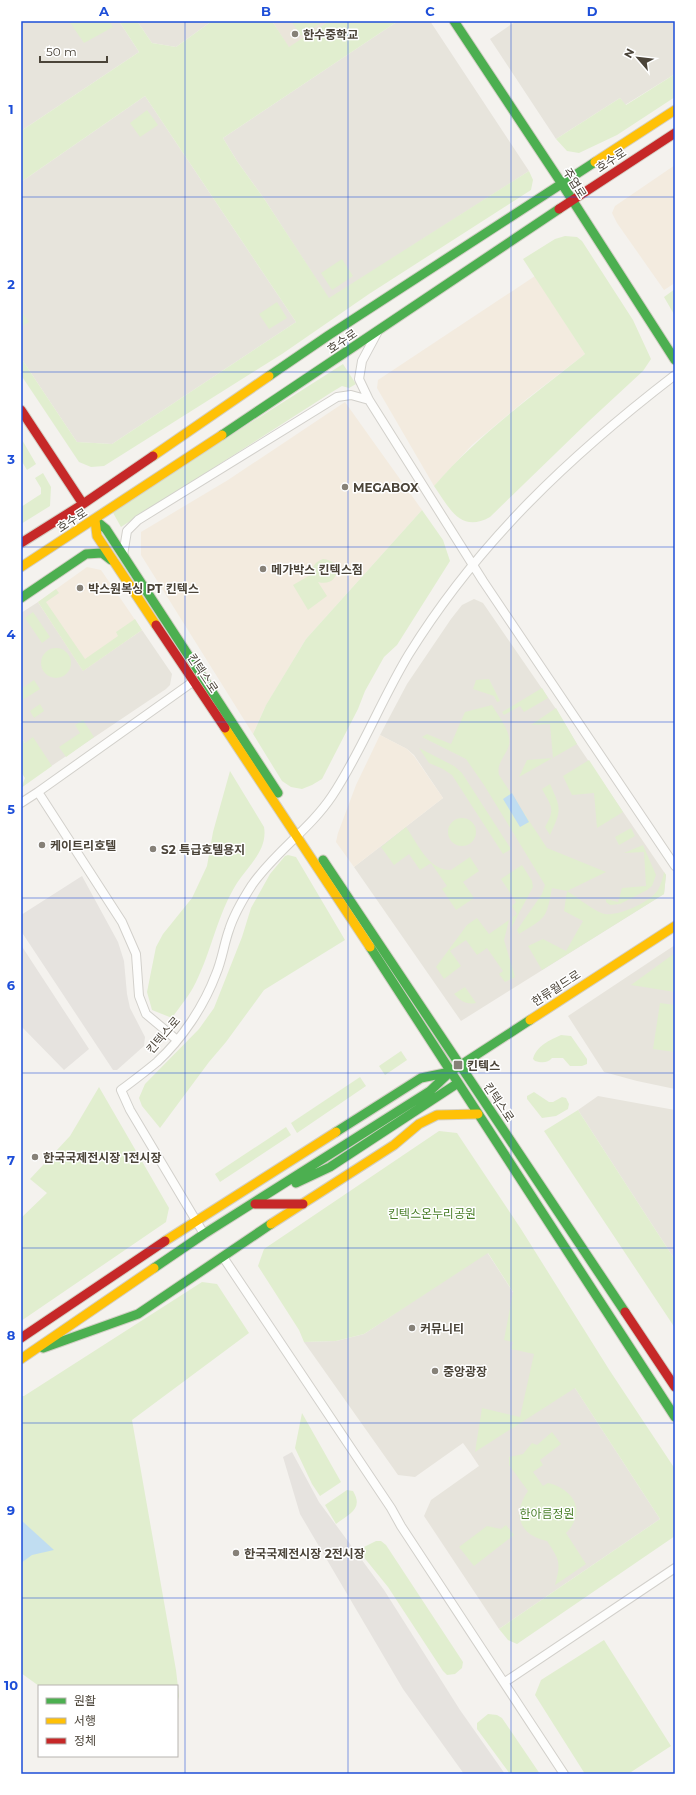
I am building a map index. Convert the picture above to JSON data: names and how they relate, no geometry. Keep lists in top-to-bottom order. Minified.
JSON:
{"streets":{"main road":["호수로","주엽로","킨텍스로","한류월드로"]},"crossings":[["호수로","주엽로"],["호수로","킨텍스로"],["킨텍스로","한류월드로"]],"parks":["킨텍스온누리공원","한아름정원"],"places":{"other":["한수중학교","MEGABOX","메가박스 킨텍스점","박스원복싱 PT 킨텍스","케이트리호텔","S2 특급호텔용지","한국국제전시장 1전시장","커뮤니티","중앙광장","한국국제전시장 2전시장"],"transit":["킨텍스"]},"legend":["원활","서행","정체"],"scale_bar":"50 m","north":"top left","grid":{"columns":["A","B","C","D"],"rows":["1","2","3","4","5","6","7","8","9","10"]}}
